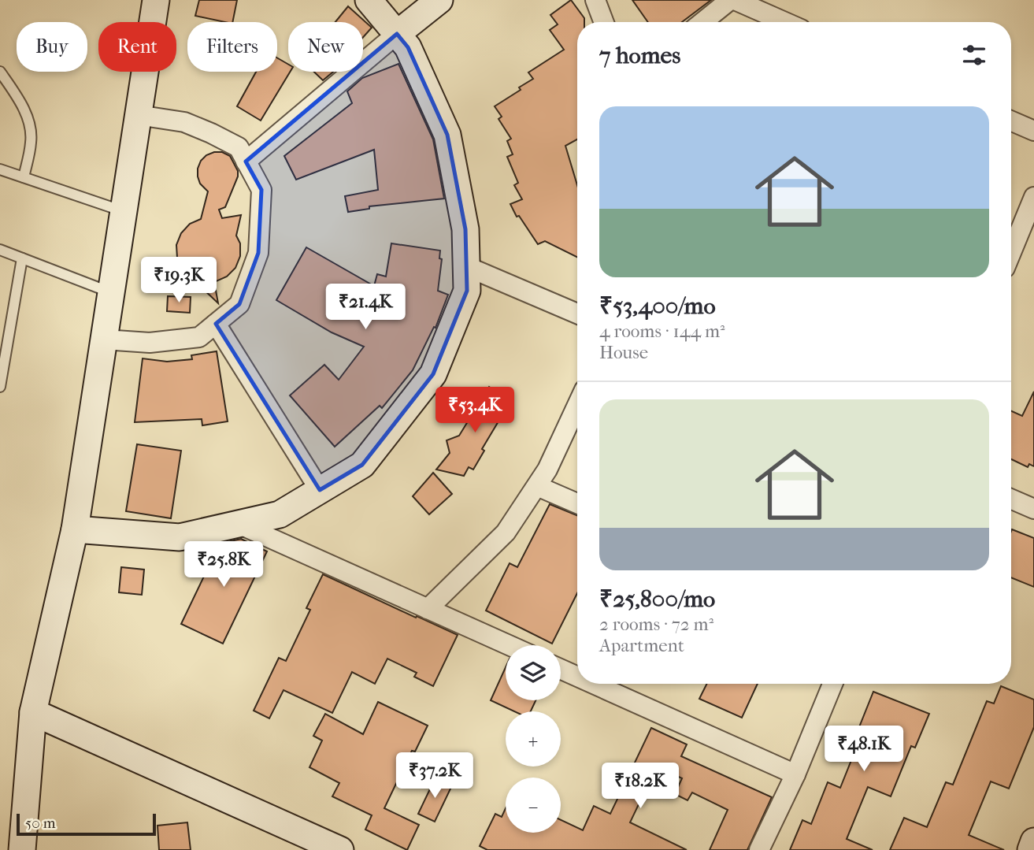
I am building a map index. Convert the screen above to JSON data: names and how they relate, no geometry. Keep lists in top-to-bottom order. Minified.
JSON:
{"scale_bar":"50 m","page":{"chip":["Buy","Rent","Filters","New"],"heading":"7 homes","list":[{"name":"₹53,400/mo","note":"4 rooms · 144 m² · House"},{"name":"₹25,800/mo","note":"2 rooms · 72 m² · Apartment"}],"price":["₹19.3K","₹21.4K","₹53.4K","₹25.8K","₹48.1K","₹37.2K","₹18.2K"],"map_buttons":["+","−"],"scale":"50 m"}}
